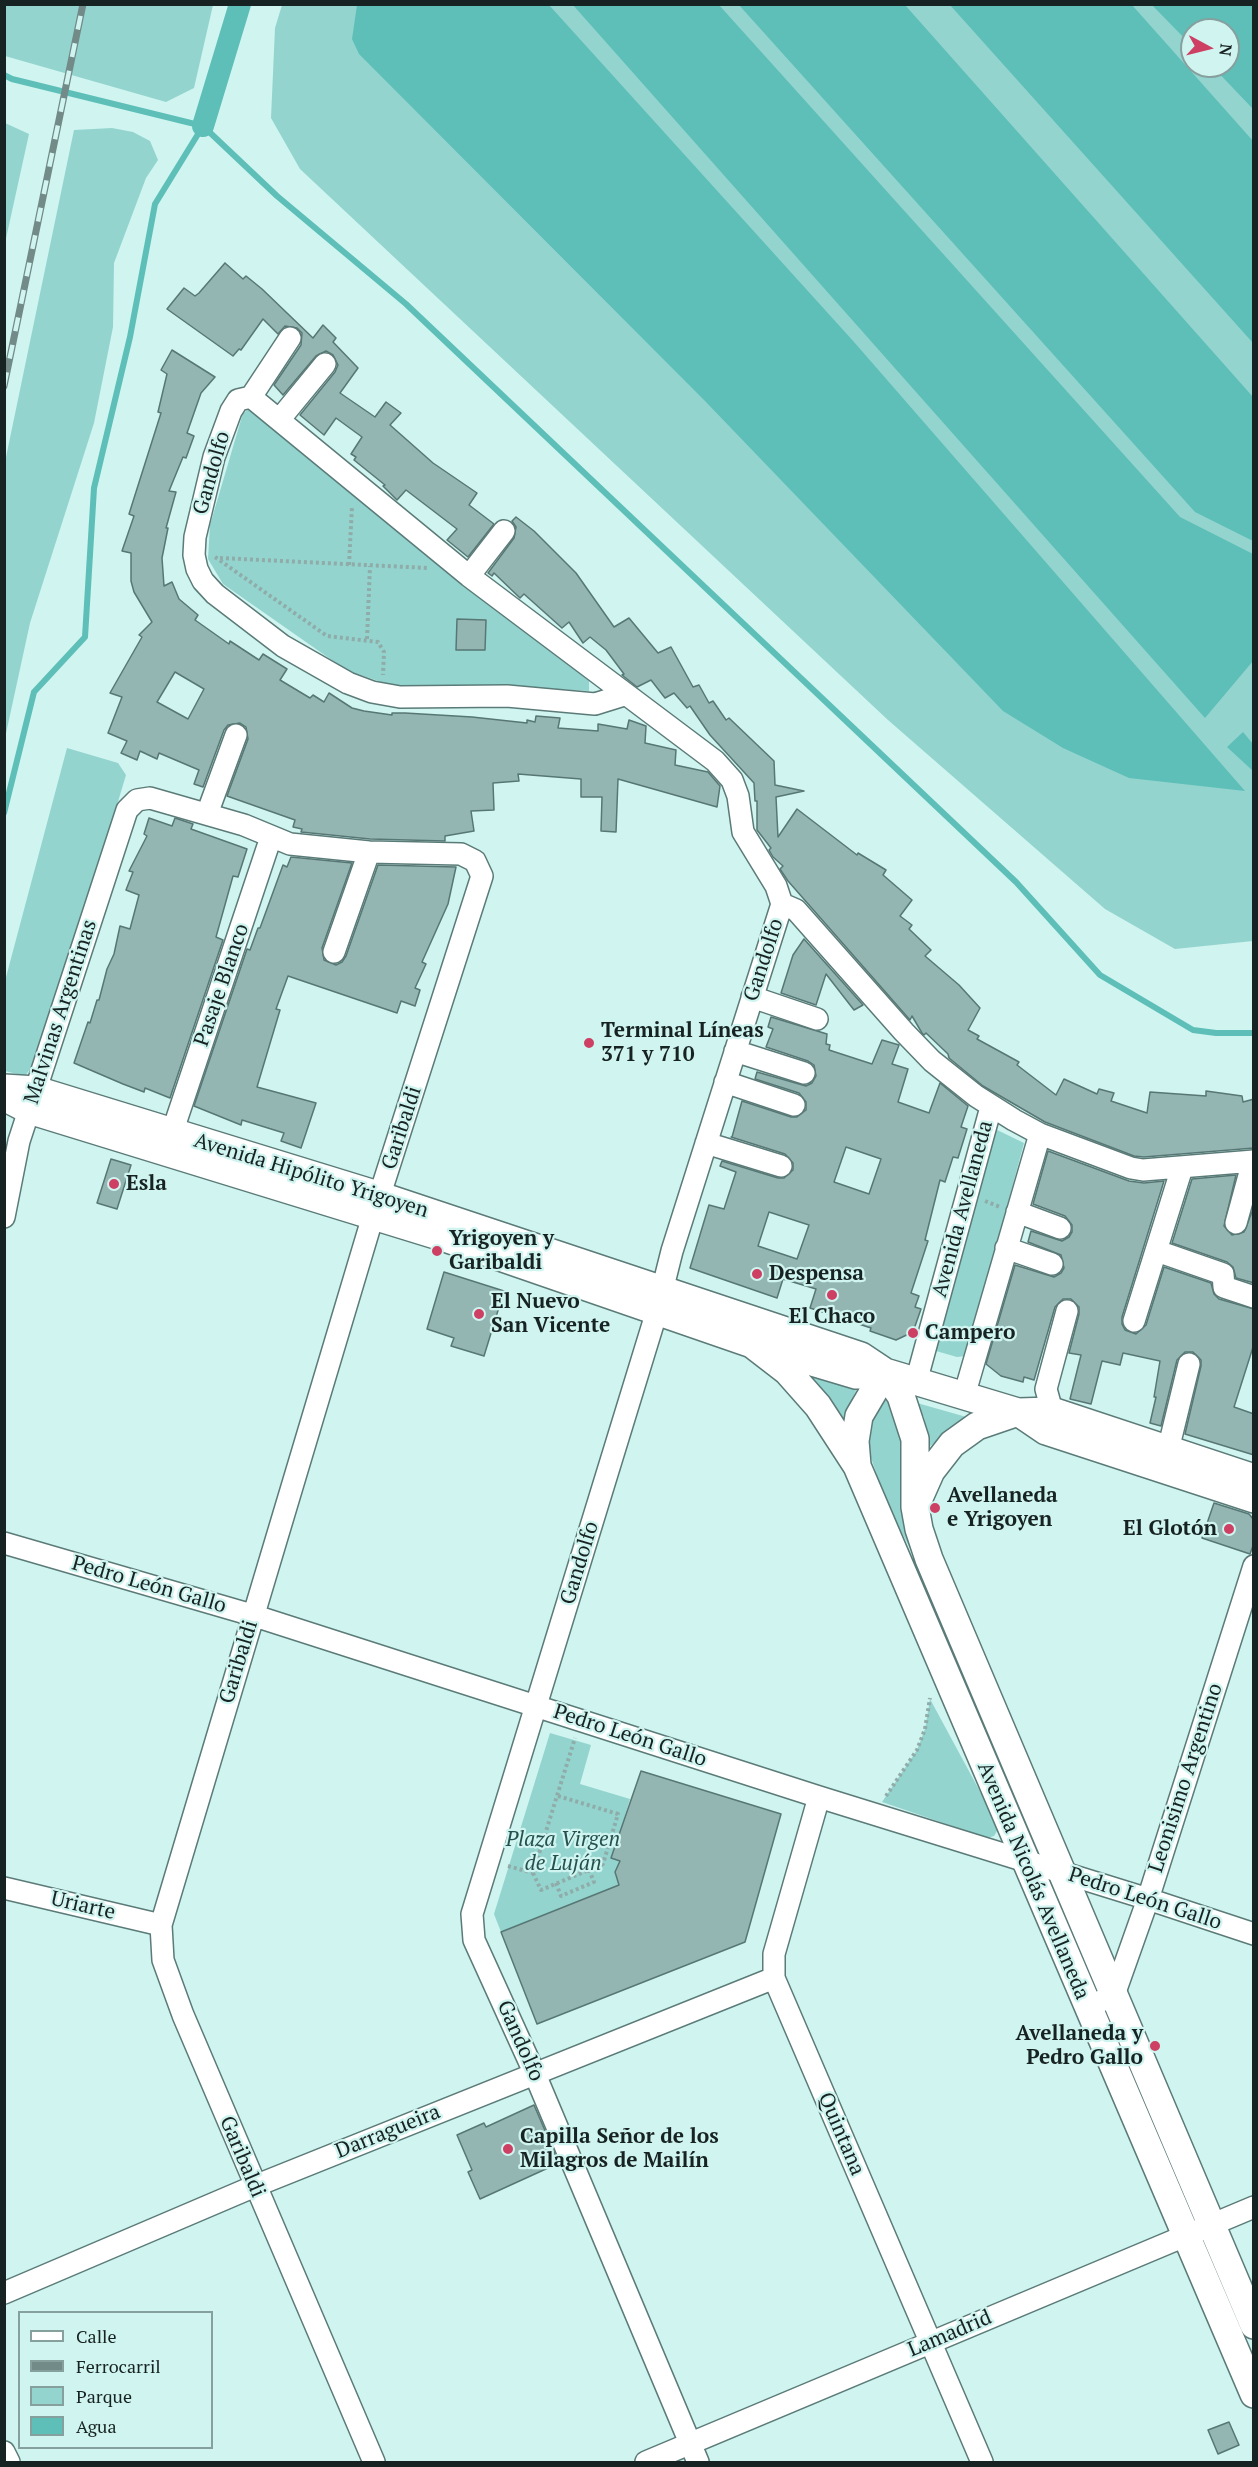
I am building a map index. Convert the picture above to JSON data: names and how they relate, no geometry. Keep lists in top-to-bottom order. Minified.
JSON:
{"streets":{"main road":["Avenida Hipólito Yrigoyen","Avenida Nicolás Avellaneda"],"street":["Gandolfo","Pasaje Blanco","Malvinas Argentinas","Garibaldi","Avenida Avellaneda","Pedro León Gallo","Leonisimo Argentino","Uriarte","Darragueira","Quintana","Lamadrid"]},"crossings":[["Gandolfo","Avenida Hipólito Yrigoyen"],["Gandolfo","Pedro León Gallo"],["Gandolfo","Darragueira"],["Gandolfo","Lamadrid"],["Pasaje Blanco","Avenida Hipólito Yrigoyen"],["Malvinas Argentinas","Avenida Hipólito Yrigoyen"],["Garibaldi","Avenida Hipólito Yrigoyen"],["Garibaldi","Pedro León Gallo"],["Garibaldi","Uriarte"],["Garibaldi","Darragueira"],["Avenida Hipólito Yrigoyen","Avenida Avellaneda"],["Avenida Hipólito Yrigoyen","Avenida Nicolás Avellaneda"],["Pedro León Gallo","Leonisimo Argentino"],["Pedro León Gallo","Avenida Nicolás Avellaneda"],["Pedro León Gallo","Quintana"],["Leonisimo Argentino","Avenida Nicolás Avellaneda"],["Avenida Nicolás Avellaneda","Lamadrid"],["Darragueira","Quintana"],["Quintana","Lamadrid"]],"parks":["Plaza Virgen de Luján"],"places":["Terminal Líneas 371 y 710","Esla","Yrigoyen y Garibaldi","Despensa","El Chaco","El Nuevo San Vicente","Campero","Avellaneda e Yrigoyen","El Glotón","Avellaneda y Pedro Gallo","Capilla Señor de los Milagros de Mailín"],"legend":["Calle","Ferrocarril","Parque","Agua"],"north":"right"}
